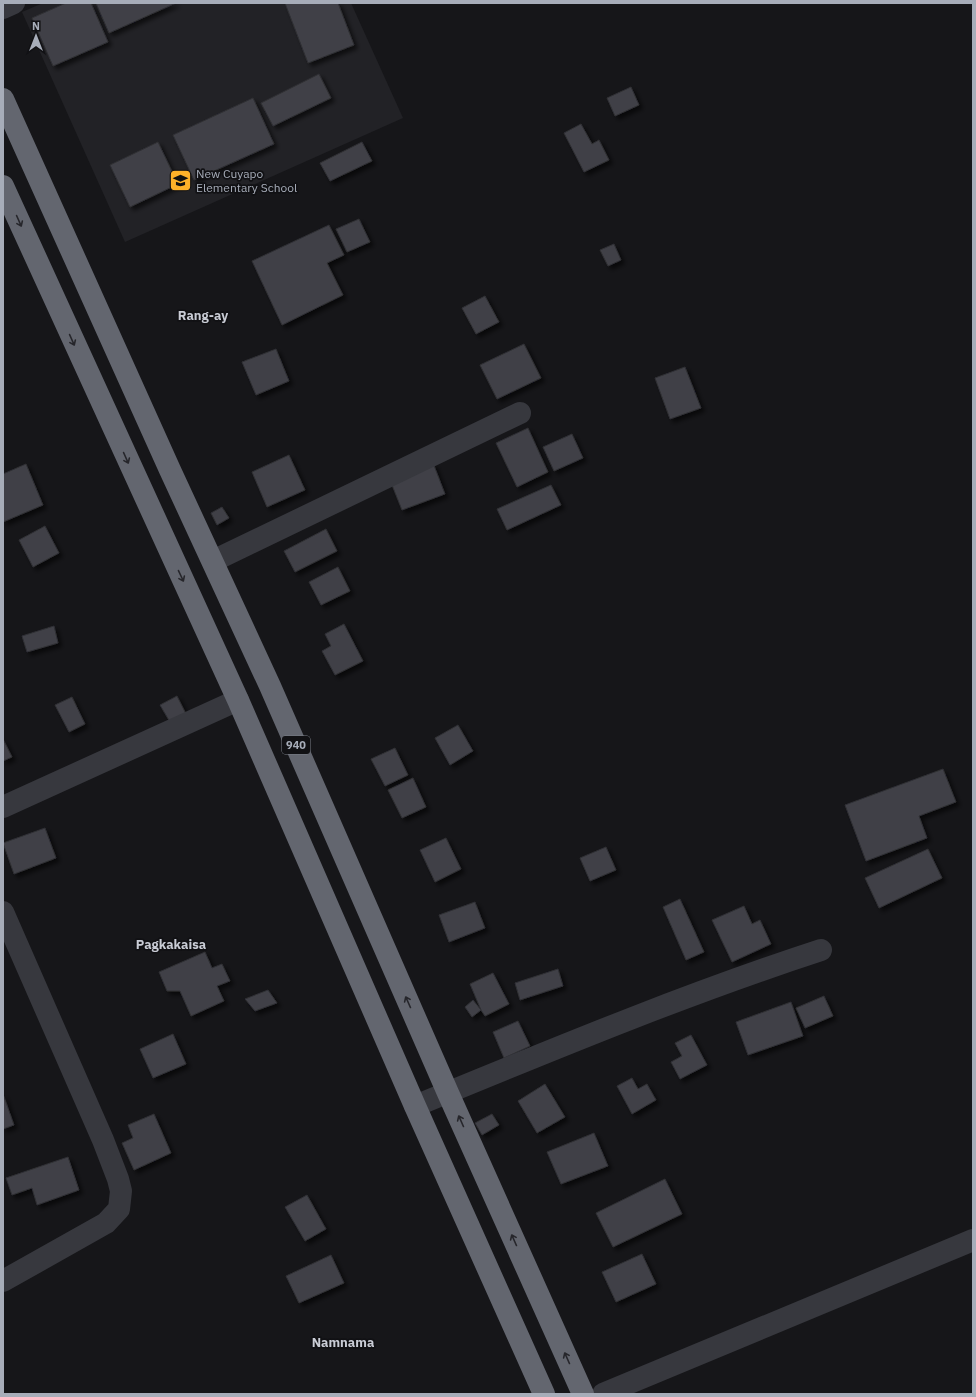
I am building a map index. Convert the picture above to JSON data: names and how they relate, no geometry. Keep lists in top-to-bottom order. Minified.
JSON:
{"streets":{"highway":["940"]},"districts":["Rang-ay","Pagkakaisa","Namnama"],"places":{"school or university":["New Cuyapo Elementary School"]},"north":"top"}
